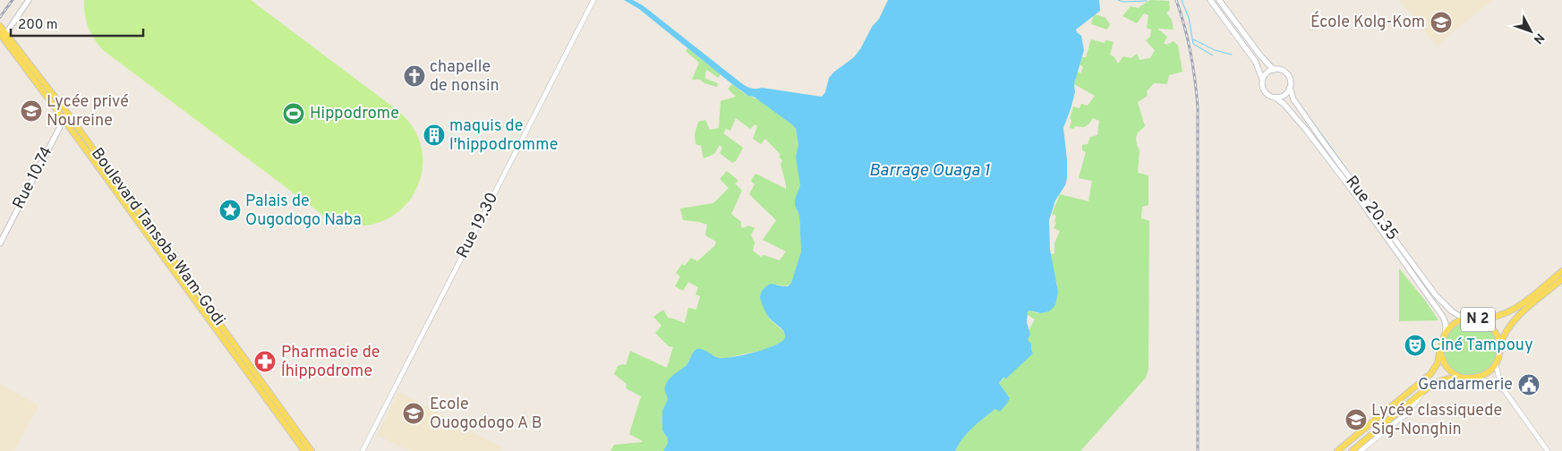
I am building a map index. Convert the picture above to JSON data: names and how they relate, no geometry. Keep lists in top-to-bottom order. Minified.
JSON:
{"streets":{"main road":["Rue 10.74","Rue 20.35","Boulevard Tansoba Wam-Godi","N 2"],"street":["Rue 19.30"]},"crossings":[["Rue 10.74","Boulevard Tansoba Wam-Godi"],["Rue 20.35","N 2"]],"water":["Barrage Ouaga 1"],"places":{"school or university":["École Kolg-Kom","Lycée privé Noureine","Ecole Ouogodogo A B","Lycée classiquede Sig-Nonghin"],"church":["chapelle de nonsin"],"sports":["Hippodrome"],"building":["maquis de l'hippodromme"],"place":["Palais de Ougodogo Naba"],"theatre":["Ciné Tampouy"],"pharmacy":["Pharmacie de l´hippodrome"],"public building":["Gendarmerie"]},"scale_bar":"200 m","north":"bottom right"}
